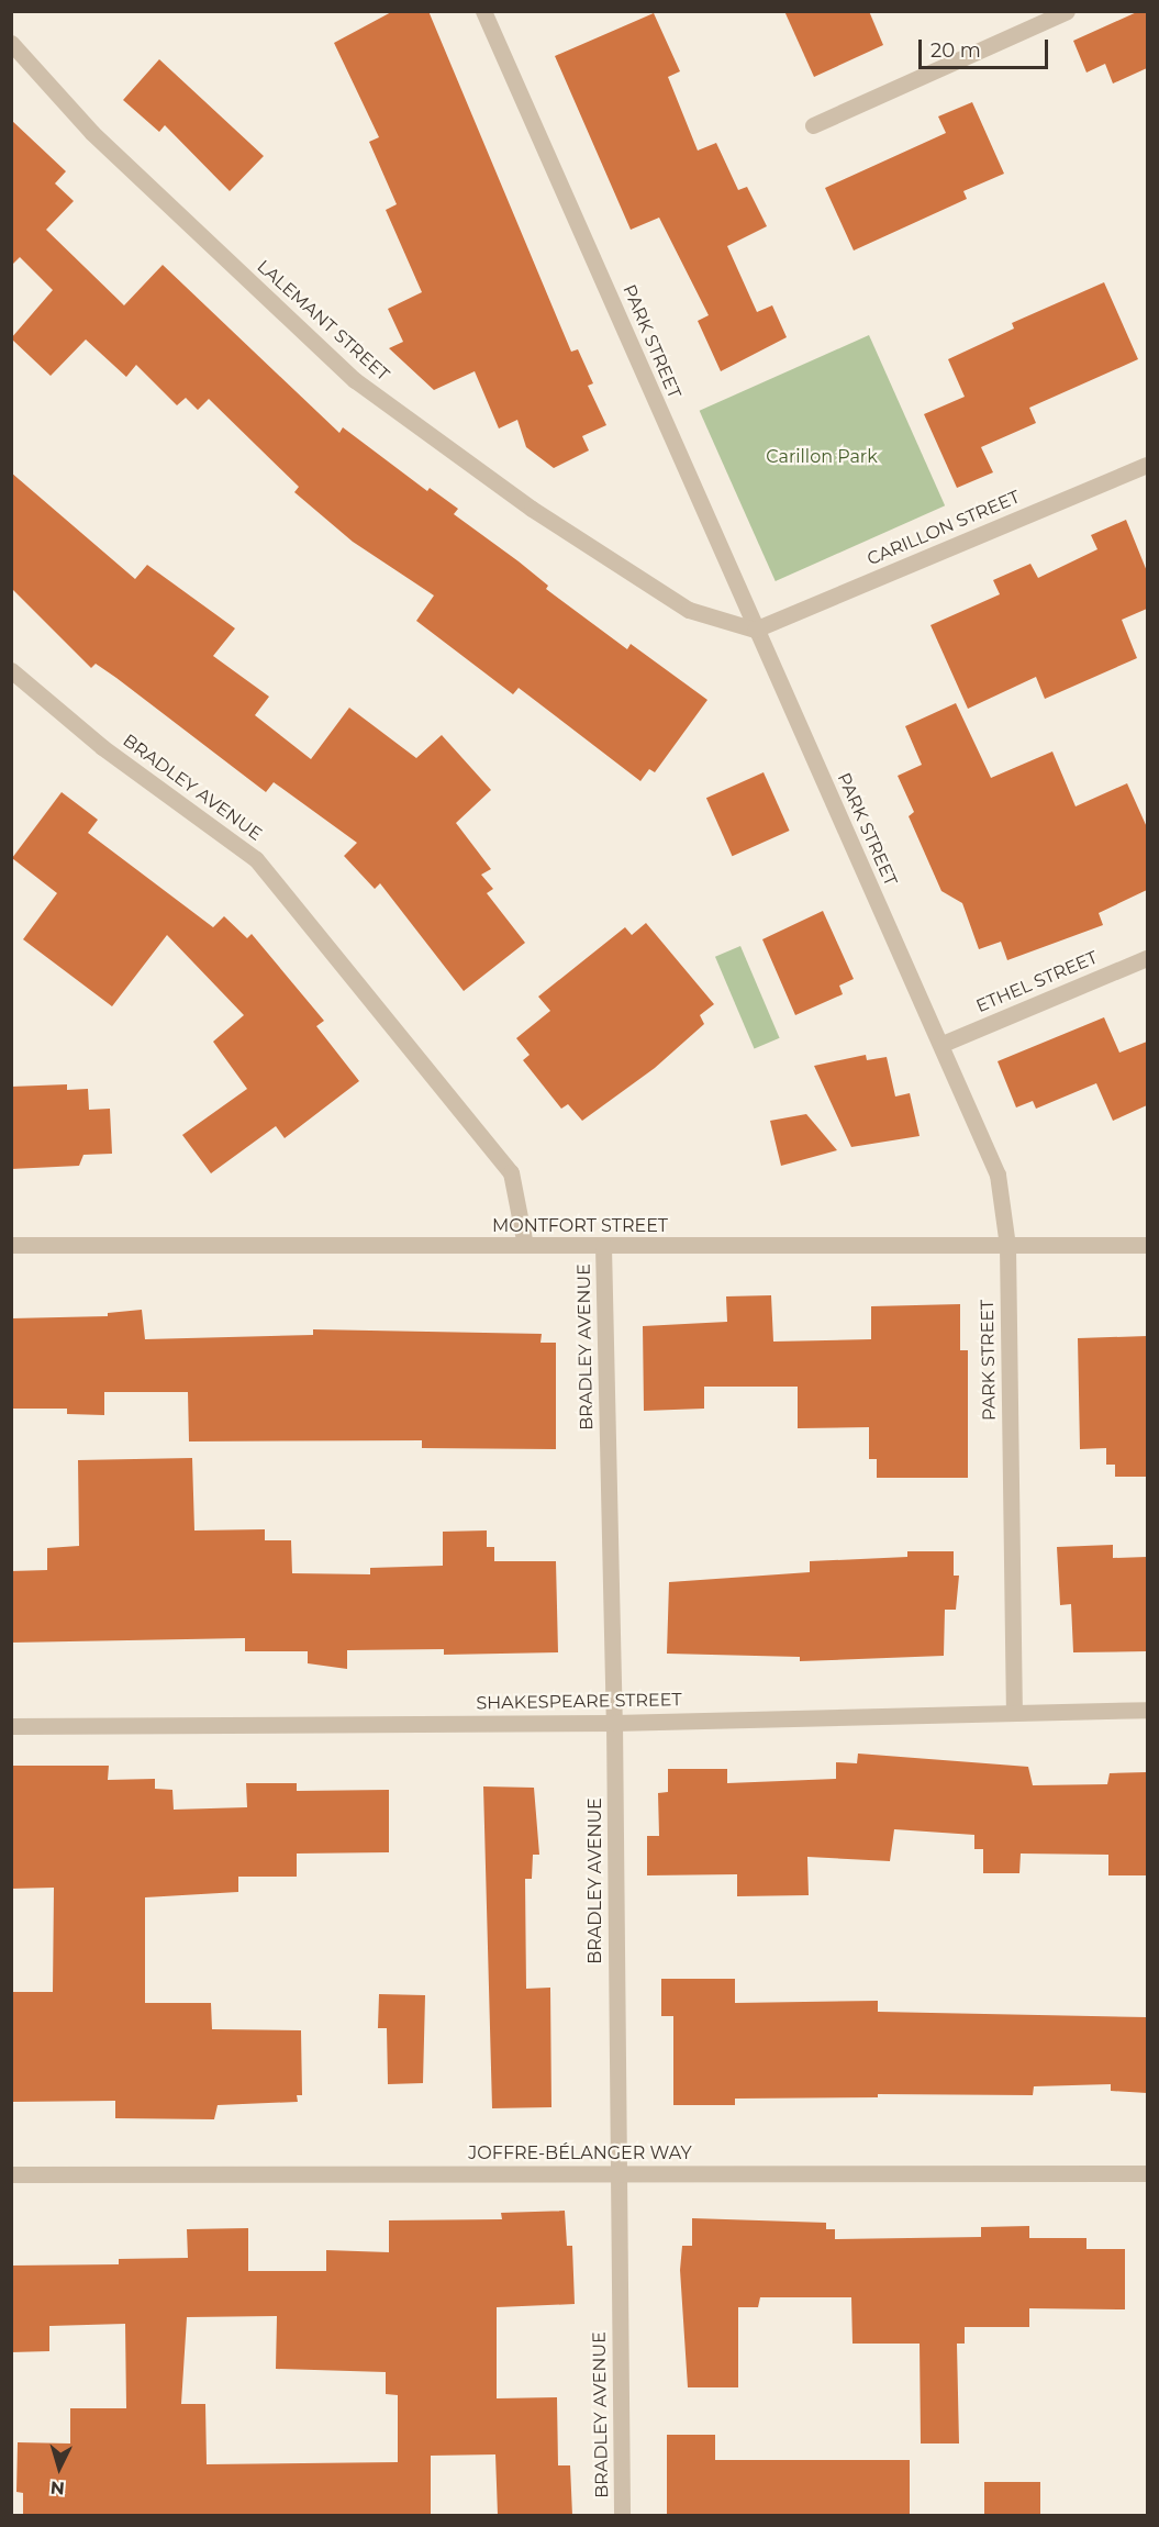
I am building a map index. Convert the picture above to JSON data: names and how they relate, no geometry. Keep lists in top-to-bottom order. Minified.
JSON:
{"streets":{"street":["LALEMANT STREET","PARK STREET","CARILLON STREET","BRADLEY AVENUE","ETHEL STREET","MONTFORT STREET","SHAKESPEARE STREET","JOFFRE-BÉLANGER WAY"]},"crossings":[["LALEMANT STREET","PARK STREET"],["LALEMANT STREET","CARILLON STREET"],["PARK STREET","CARILLON STREET"],["PARK STREET","ETHEL STREET"],["PARK STREET","MONTFORT STREET"],["PARK STREET","SHAKESPEARE STREET"],["BRADLEY AVENUE","MONTFORT STREET"],["BRADLEY AVENUE","SHAKESPEARE STREET"],["BRADLEY AVENUE","JOFFRE-BÉLANGER WAY"]],"parks":["Carillon Park"],"scale_bar":"20 m","north":"bottom"}
